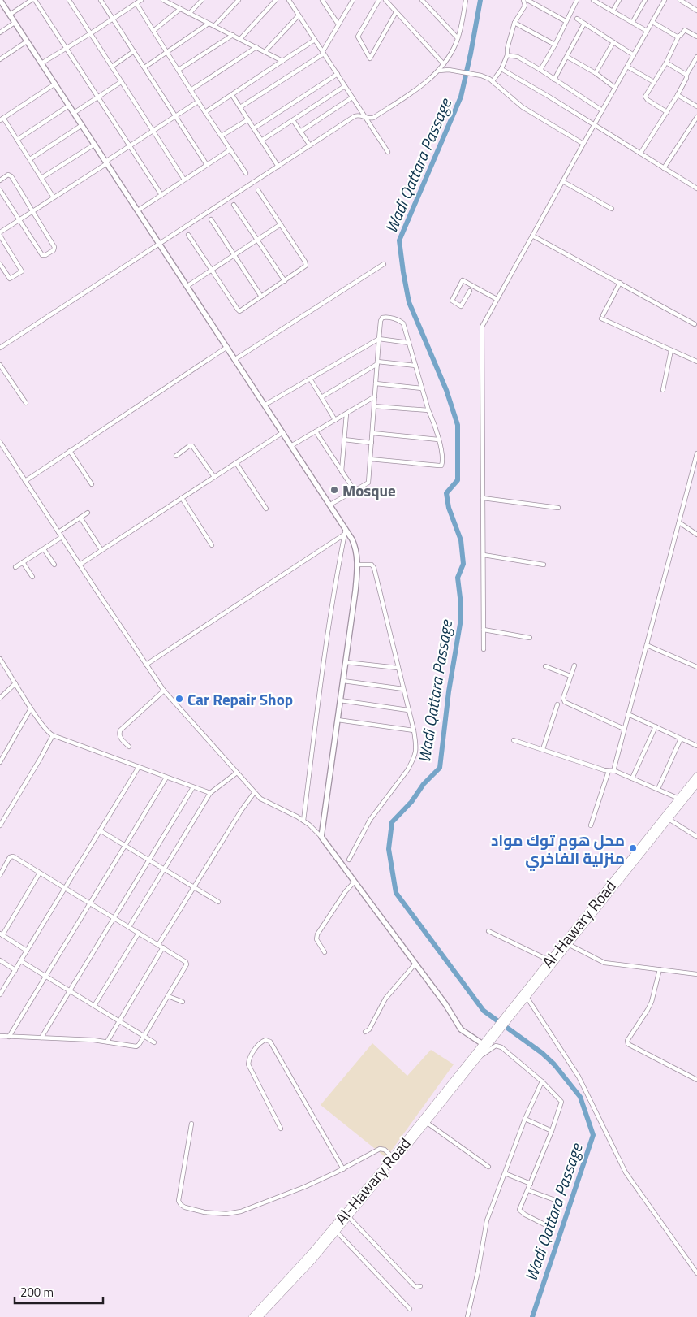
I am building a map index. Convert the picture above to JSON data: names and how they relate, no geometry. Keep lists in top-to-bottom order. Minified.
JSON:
{"streets":{"highway":["Al-Hawary Road"]},"water":["Wadi Qattara Passage"],"places":["Mosque","Car Repair Shop","محل هوم توك مواد منزلية الفاخري"],"scale_bar":"200 m"}
